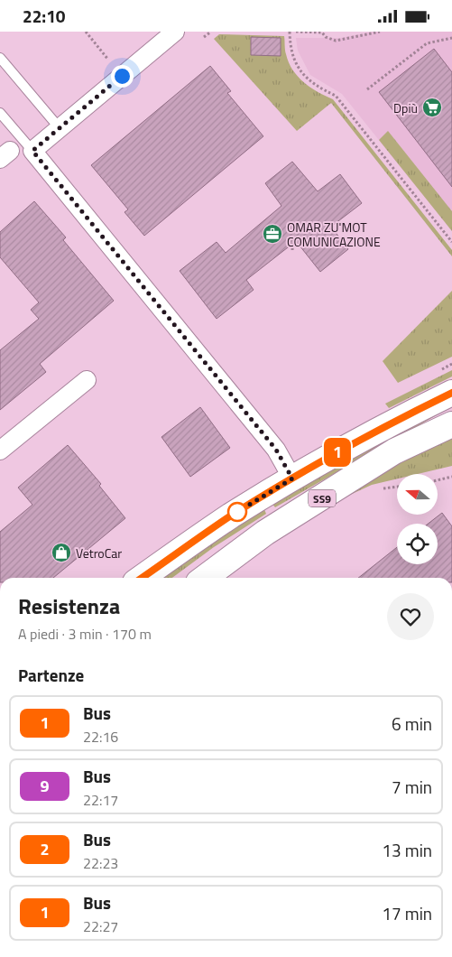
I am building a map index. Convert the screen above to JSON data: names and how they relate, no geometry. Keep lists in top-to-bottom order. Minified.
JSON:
{"streets":{"main road":["SS9"]},"places":{"supermarket":["Dpiù"],"office":["OMAR ZU'MOT COMUNICAZIONE"],"shop":["VetroCar"]},"lines":["bus line 1"],"north":"left","page":{"status":"22:10","on_map":"1","heading":[["Resistenza","A piedi · 3 min · 170 m"],"Partenze"],"list":[{"mark":"1","name":"Bus","note":"22:16","value":"6 min"},{"mark":"9","name":"Bus","note":"22:17","value":"7 min"},{"mark":"2","name":"Bus","note":"22:23","value":"13 min"},{"mark":"1","name":"Bus","note":"22:27","value":"17 min"}]}}
